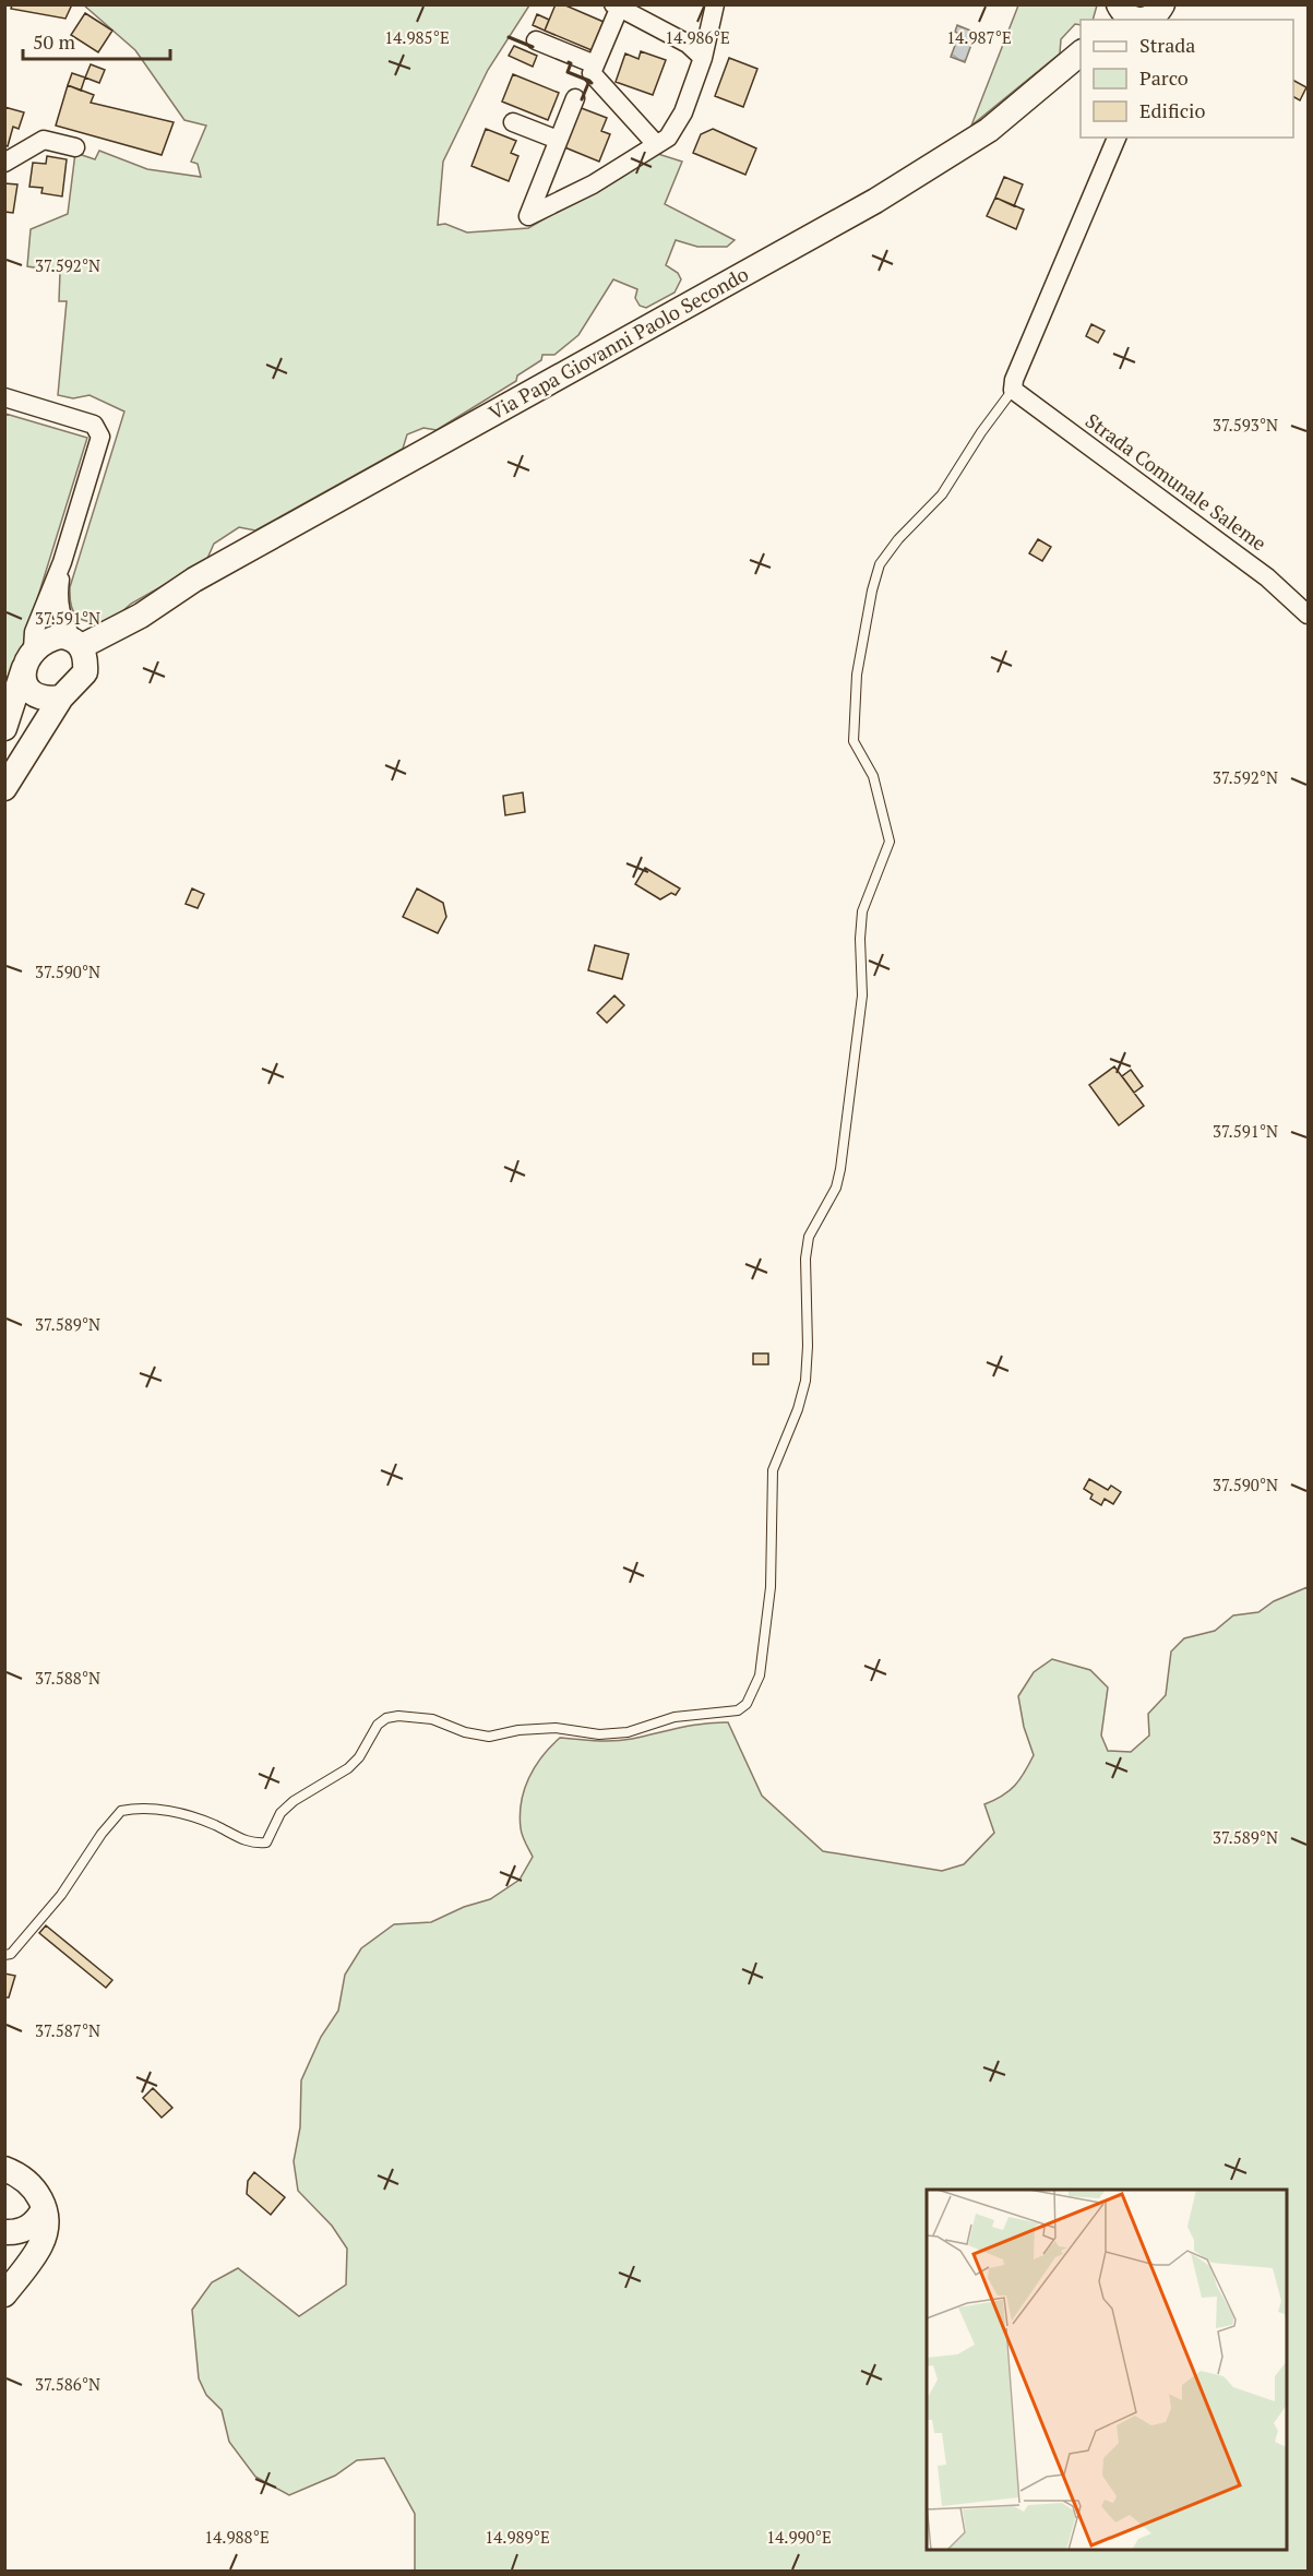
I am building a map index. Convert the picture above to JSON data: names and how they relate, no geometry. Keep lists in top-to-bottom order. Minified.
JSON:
{"streets":{"main road":["Via Papa Giovanni Paolo Secondo"],"street":["Strada Comunale Saleme"]},"legend":["Strada","Parco","Edificio"],"scale_bar":"50 m","coordinates":["14.986°E","14.985°E","14.987°E","37.592°N","37.593°N","37.591°N","37.590°N","37.589°N","37.588°N","37.587°N","37.586°N","14.988°E","14.989°E","14.990°E"]}
